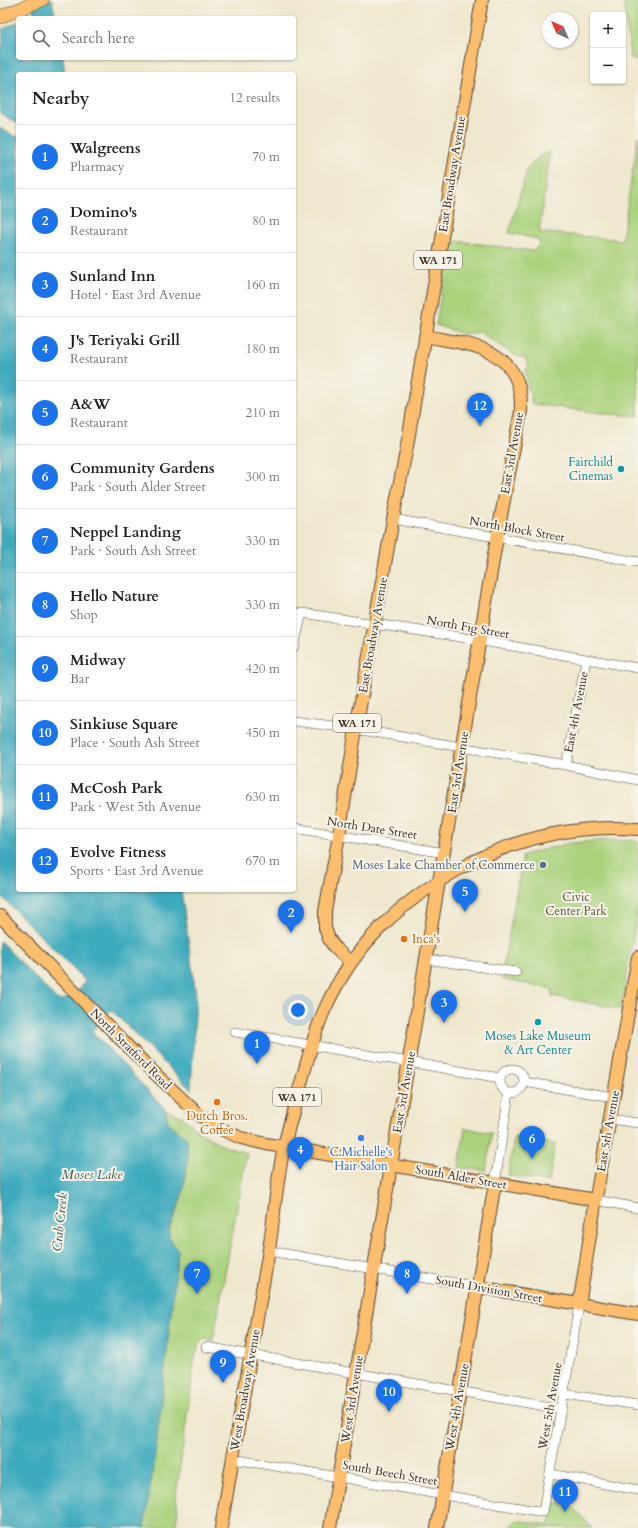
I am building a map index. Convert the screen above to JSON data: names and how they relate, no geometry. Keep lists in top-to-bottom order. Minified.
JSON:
{"streets":{"main road":["East Broadway Avenue","WA 171","East 3rd Avenue","North Stratford Road","East 5th Avenue","South Alder Street","South Division Street","West Broadway Avenue","West 3rd Avenue","West 4th Avenue"],"street":["North Block Street","North Fig Street","East 4th Avenue","North Date Street","West 5th Avenue","South Beech Street"]},"crossings":[["East Broadway Avenue","WA 171"],["East Broadway Avenue","East 3rd Avenue"],["East Broadway Avenue","North Block Street"],["East Broadway Avenue","North Fig Street"],["East Broadway Avenue","North Date Street"],["WA 171","North Stratford Road"],["WA 171","South Alder Street"],["WA 171","South Division Street"],["WA 171","West Broadway Avenue"],["East 3rd Avenue","North Block Street"],["East 3rd Avenue","North Fig Street"],["East 3rd Avenue","North Date Street"],["East 3rd Avenue","South Alder Street"],["East 3rd Avenue","South Division Street"],["East 3rd Avenue","West 3rd Avenue"],["North Fig Street","East 4th Avenue"],["North Stratford Road","South Alder Street"],["East 5th Avenue","South Alder Street"],["East 5th Avenue","South Division Street"],["East 5th Avenue","West 5th Avenue"],["South Division Street","West Broadway Avenue"],["South Division Street","West 3rd Avenue"],["South Division Street","West 5th Avenue"],["South Division Street","West 4th Avenue"],["West Broadway Avenue","South Beech Street"],["West 3rd Avenue","South Beech Street"],["West 5th Avenue","South Beech Street"],["West 4th Avenue","South Beech Street"]],"water":["Moses Lake","Crab Creek"],"parks":["Civic Center Park"],"places":["Fairchild Cinemas","Moses Lake Chamber of Commerce","Inca's","Moses Lake Museum & Art Center","Dutch Bros. Coffee","C.Michelle's Hair Salon"],"north":"top left","page":{"map_buttons":["+","−"],"search":"Search here","heading":["Nearby","12 results"],"list":[{"mark":"1","name":"Walgreens","note":"Pharmacy","value":"70 m"},{"mark":"2","name":"Domino's","note":"Restaurant","value":"80 m"},{"mark":"3","name":"Sunland Inn","note":"Hotel · East 3rd Avenue","value":"160 m"},{"mark":"4","name":"J's Teriyaki Grill","note":"Restaurant","value":"180 m"},{"mark":"5","name":"A&W","note":"Restaurant","value":"210 m"},{"mark":"6","name":"Community Gardens","note":"Park · South Alder Street","value":"300 m"},{"mark":"7","name":"Neppel Landing","note":"Park · South Ash Street","value":"330 m"},{"mark":"8","name":"Hello Nature","note":"Shop","value":"330 m"},{"mark":"9","name":"Midway","note":"Bar","value":"420 m"},{"mark":"10","name":"Sinkiuse Square","note":"Place · South Ash Street","value":"450 m"},{"mark":"11","name":"McCosh Park","note":"Park · West 5th Avenue","value":"630 m"},{"mark":"12","name":"Evolve Fitness","note":"Sports · East 3rd Avenue","value":"670 m"}],"pins":["12","5","2","3","1","6","4","7","8","9","10","11"]}}
